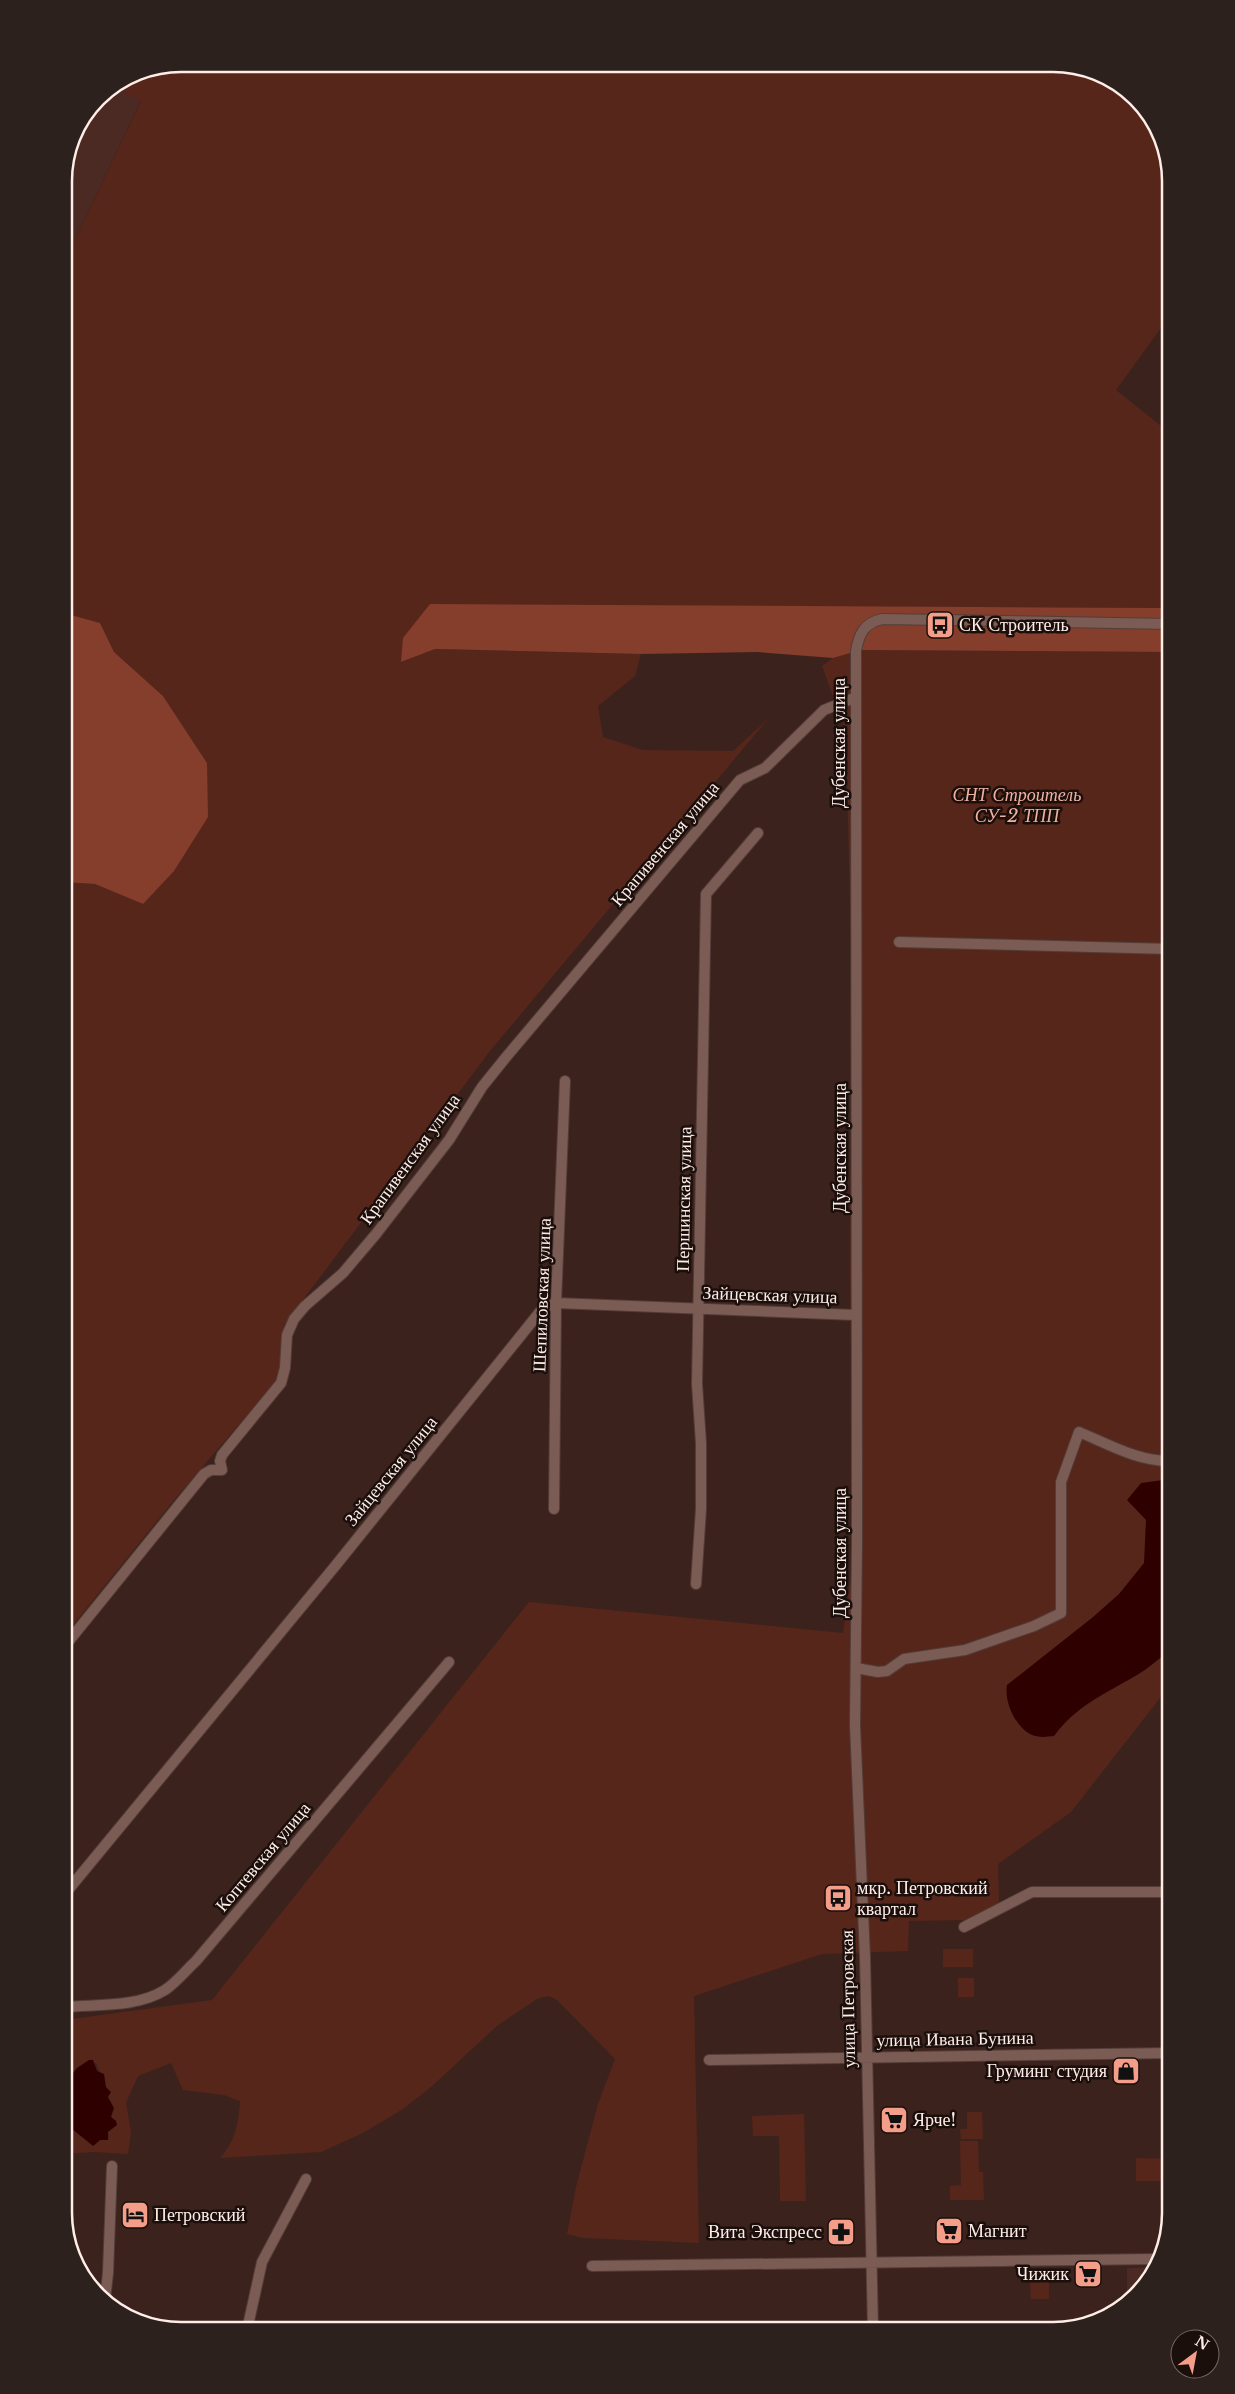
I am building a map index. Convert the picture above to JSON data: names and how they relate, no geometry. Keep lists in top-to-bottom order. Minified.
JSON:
{"streets":{"street":["Дубенская улица","Крапивенская улица","Першинская улица","Шепиловская улица","Зайцевская улица","Коптевская улица","улица Петровская","улица Ивана Бунина"]},"crossings":[["Дубенская улица","Крапивенская улица"],["Дубенская улица","Зайцевская улица"],["Дубенская улица","улица Петровская"],["Першинская улица","Зайцевская улица"],["Шепиловская улица","Зайцевская улица"],["улица Петровская","улица Ивана Бунина"]],"parks":["СНТ Строитель СУ-2 ТПП"],"places":{"bus stop":["СК Строитель","мкр. Петровский квартал"],"shop":["Груминг студия"],"supermarket":["Ярче!","Магнит","Чижик"],"hotel":["Петровский"],"pharmacy":["Вита Экспресс"]},"north":"top right"}
